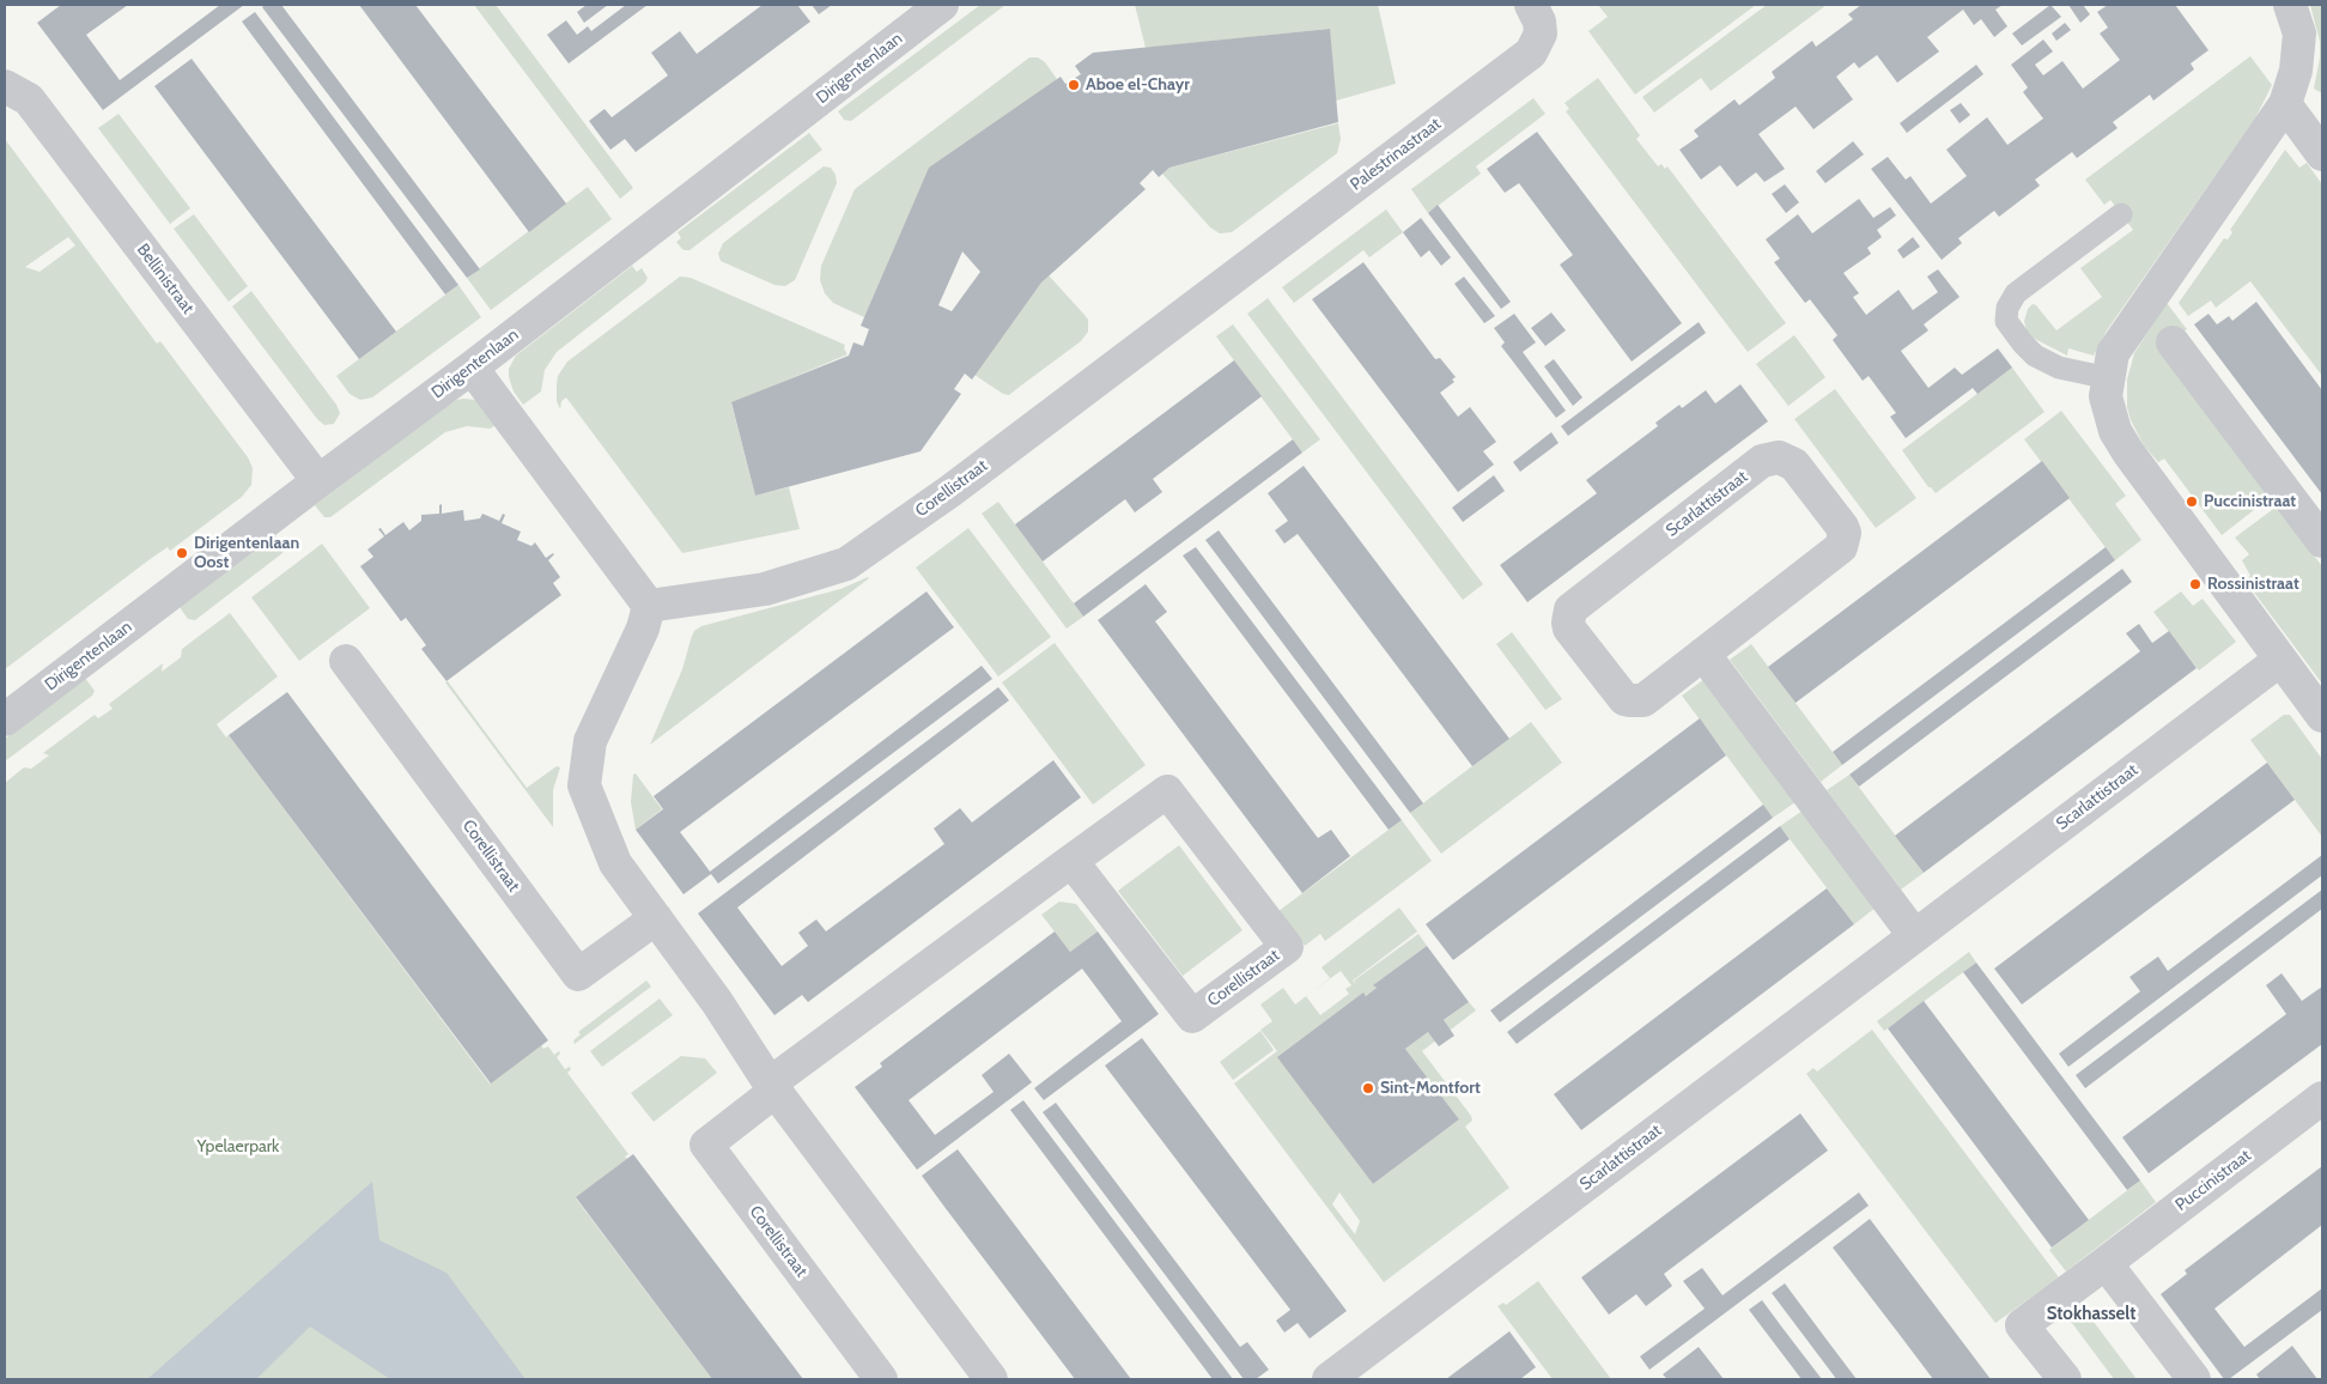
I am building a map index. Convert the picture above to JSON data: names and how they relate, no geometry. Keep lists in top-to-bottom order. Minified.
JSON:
{"streets":{"street":["Dirigentenlaan","Palestrinastraat","Bellinistraat","Corellistraat","Scarlattistraat","Puccinistraat"]},"crossings":[["Dirigentenlaan","Bellinistraat"],["Palestrinastraat","Corellistraat"]],"districts":["Stokhasselt"],"parks":["Ypelaerpark"],"places":["Aboe el-Chayr","Puccinistraat","Dirigentenlaan Oost","Rossinistraat","Sint-Montfort"]}
